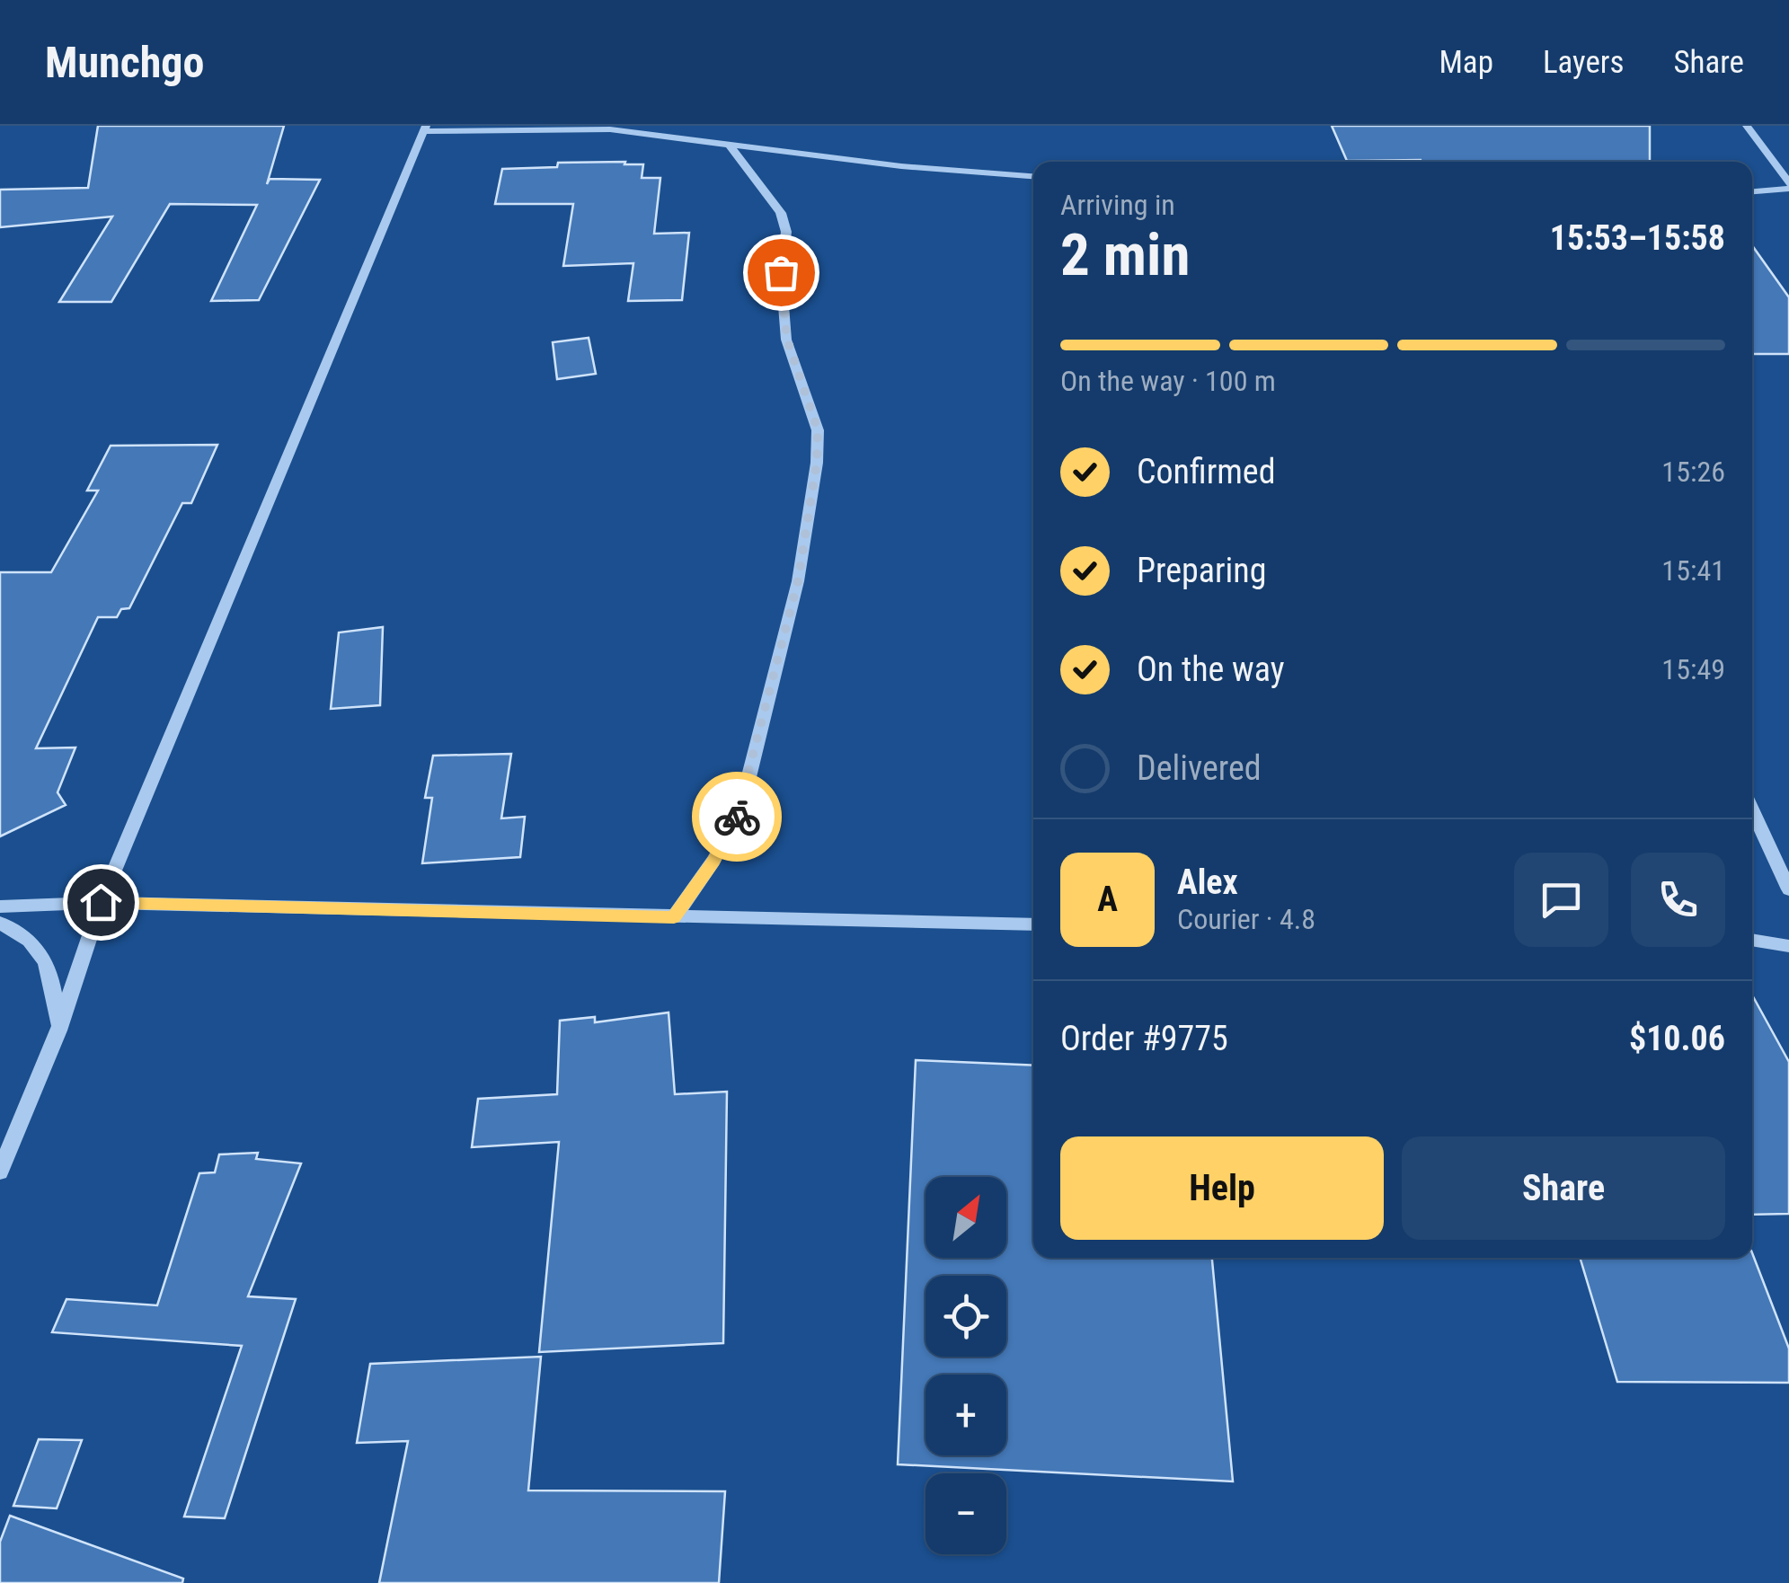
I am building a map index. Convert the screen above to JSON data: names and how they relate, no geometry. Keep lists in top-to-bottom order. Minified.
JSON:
{"north":"top right","page":{"header":"Munchgo","nav":["Map","Layers","Share"],"heading":["2 min","Arriving in","15:53–15:58"],"panel":["Alex","Courier · 4.8","Order #9775","$10.06"],"bar":"On the way · 100 m","list":[["Confirmed","15:26"],["Preparing","15:41"],["On the way","15:49"],"Delivered"],"round":"A","buttons":["Help","Share"],"map_buttons":["+","−"]}}
